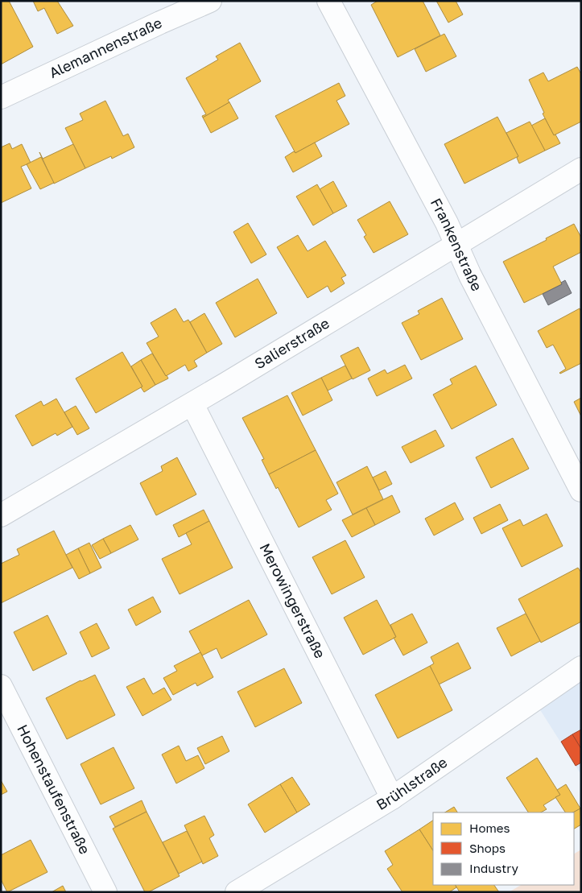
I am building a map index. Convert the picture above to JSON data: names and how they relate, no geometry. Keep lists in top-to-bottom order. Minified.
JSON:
{"streets":{"street":["Alemannenstraße","Frankenstraße","Salierstraße","Merowingerstraße","Brühlstraße","Hohenstaufenstraße"]},"crossings":[["Frankenstraße","Salierstraße"],["Salierstraße","Merowingerstraße"],["Merowingerstraße","Brühlstraße"]],"legend":["Homes","Shops","Industry"]}
